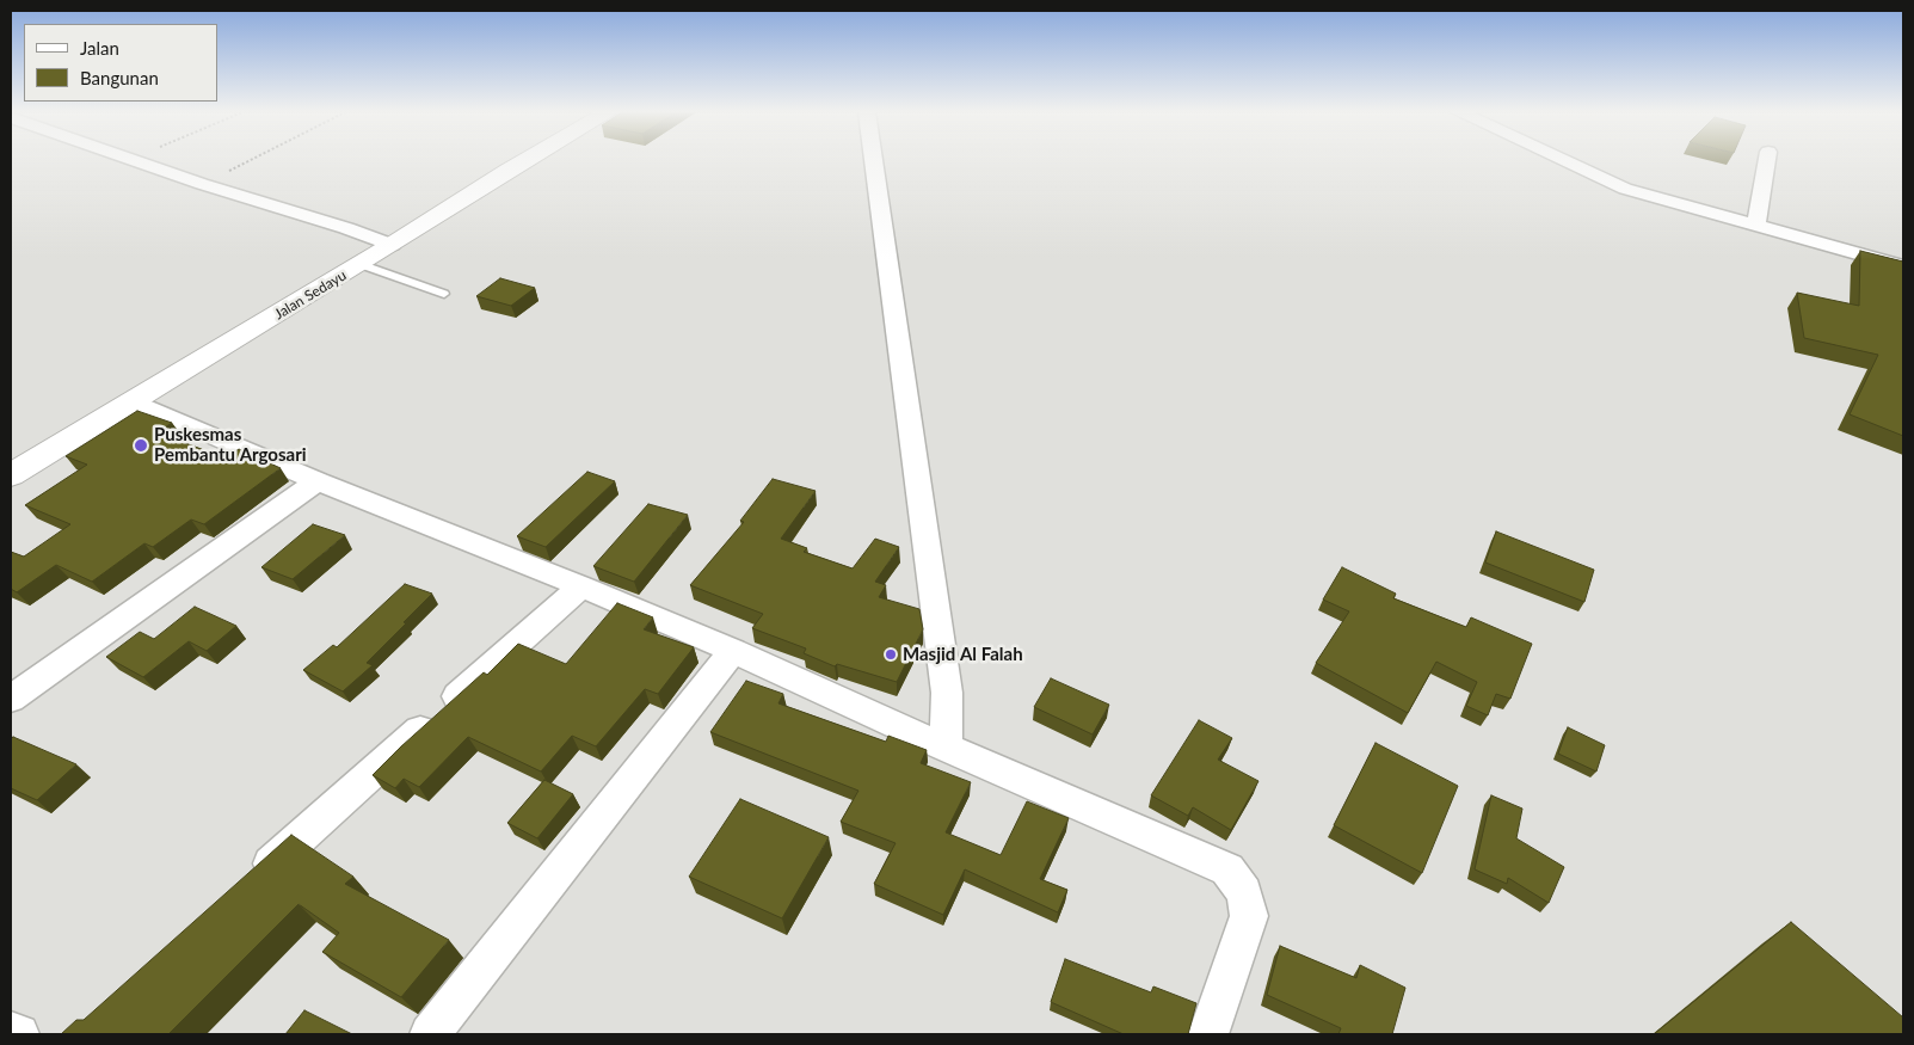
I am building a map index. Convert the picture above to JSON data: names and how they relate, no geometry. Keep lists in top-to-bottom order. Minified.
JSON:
{"streets":{"street":["Jalan Sedayu"]},"places":["Puskesmas Pembantu Argosari","Masjid Al Falah"],"legend":["Jalan","Bangunan"]}
